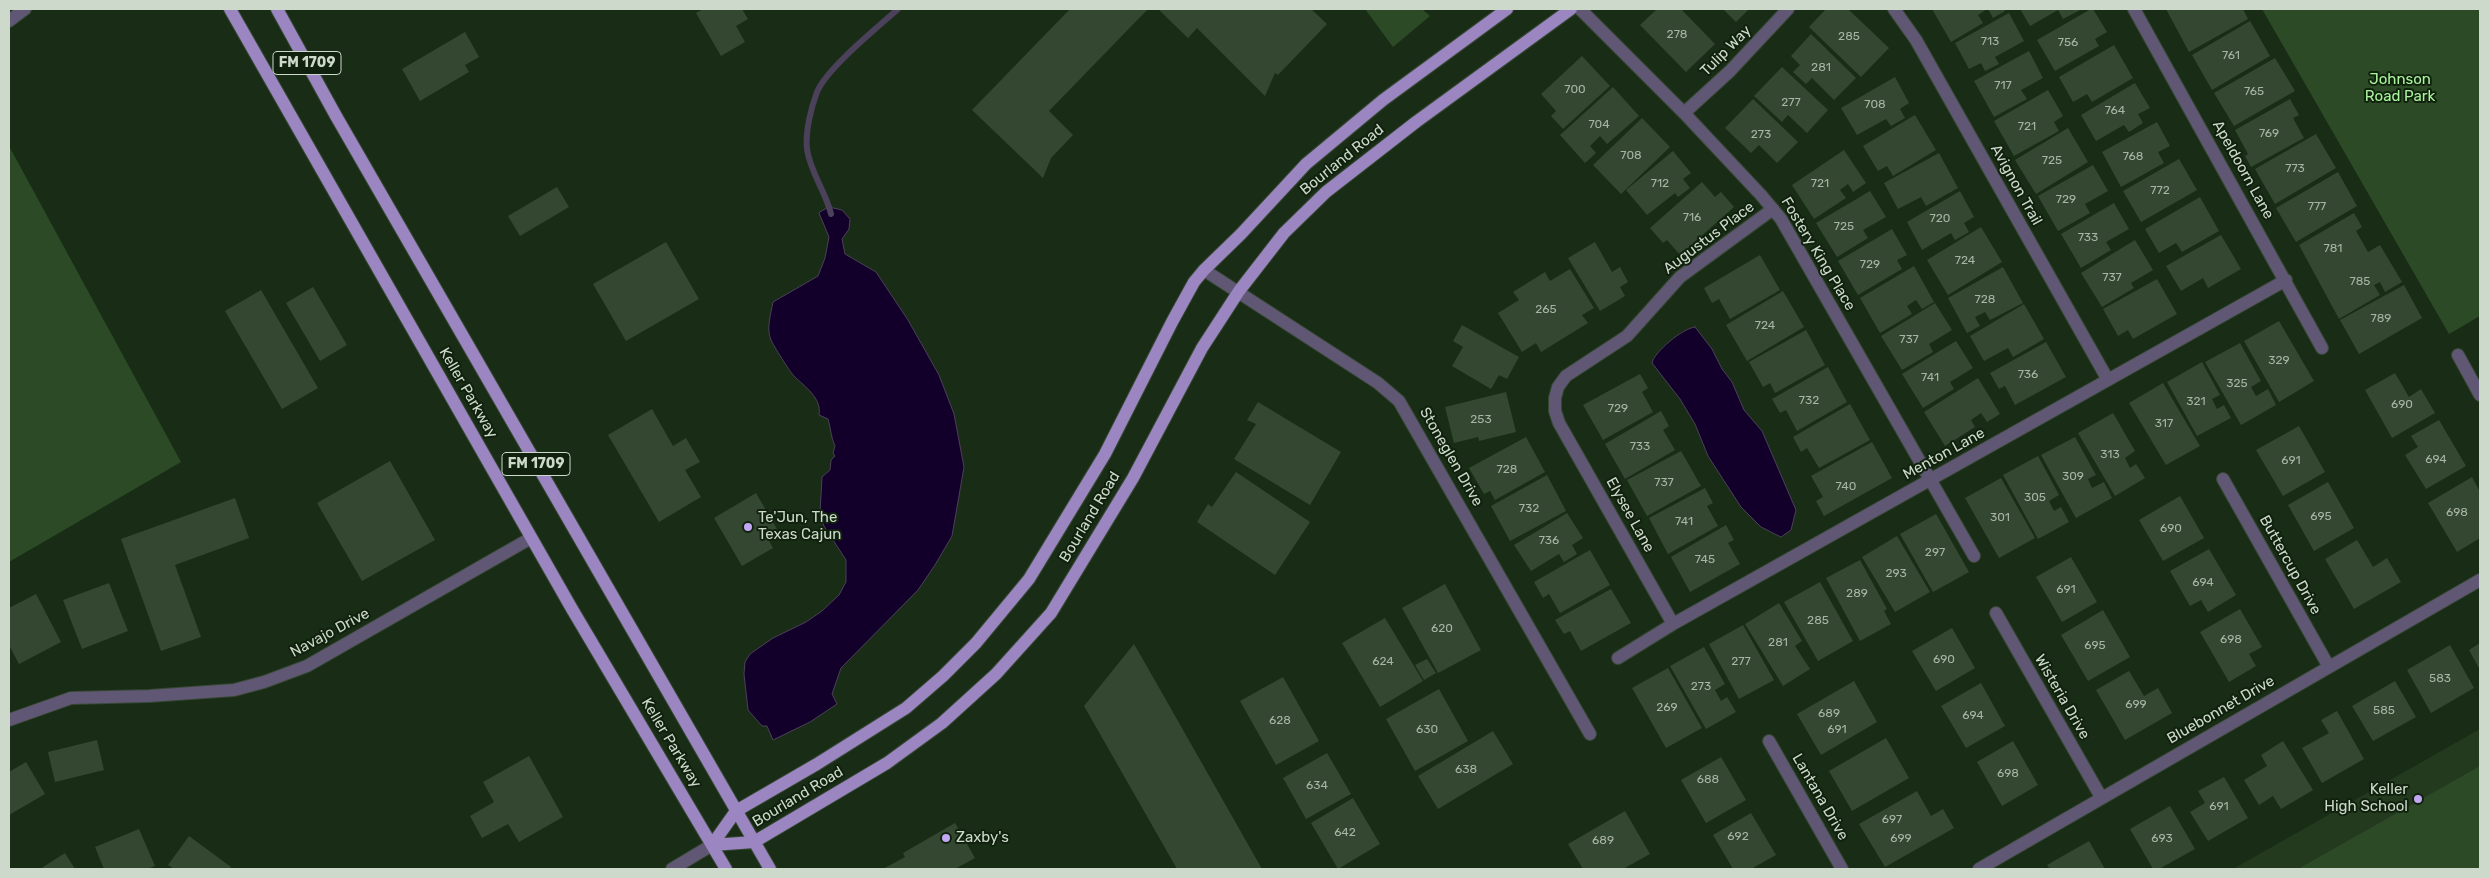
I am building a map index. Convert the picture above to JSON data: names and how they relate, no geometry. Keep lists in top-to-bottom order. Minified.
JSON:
{"streets":{"main road":["FM 1709","Bourland Road","Keller Parkway"],"street":["Tulip Way","Apeldoorn Lane","Avignon Trail","Augustus Place","Fostery King Place","Menton Lane","Stoneglen Drive","Elysee Lane","Buttercup Drive","Navajo Drive","Wisteria Drive","Bluebonnet Drive","Lantana Drive"]},"crossings":[["Tulip Way","Fostery King Place"],["Bourland Road","Keller Parkway"],["Bourland Road","Stoneglen Drive"],["Apeldoorn Lane","Menton Lane"],["Avignon Trail","Menton Lane"],["Augustus Place","Fostery King Place"],["Augustus Place","Elysee Lane"],["Fostery King Place","Menton Lane"],["Keller Parkway","Navajo Drive"],["Menton Lane","Elysee Lane"],["Buttercup Drive","Bluebonnet Drive"],["Wisteria Drive","Bluebonnet Drive"]],"parks":["Johnson Road Park"],"places":["Te'Jun, The Texas Cajun","Keller High School","Zaxby's"],"house_numbers":["278","285","713","756","761","281","717","700","765","277","708","764","704","721","769","273","708","768","725","773","712","721","772","729","777","716","720","725","733","781","724","729","737","785","728","265","789","724","737","329","736","741","325","732","321","690","729","253","317","733","313","694","691","728","309","737","740","305","732","698","695","301","741","690","736","297","745","293","694","691","289","285","620","698","281","695","690","624","277","583","273","699","269","585","689","694","628","630","691","638","698","688","634","691","697","642","692","699","693","689"]}
